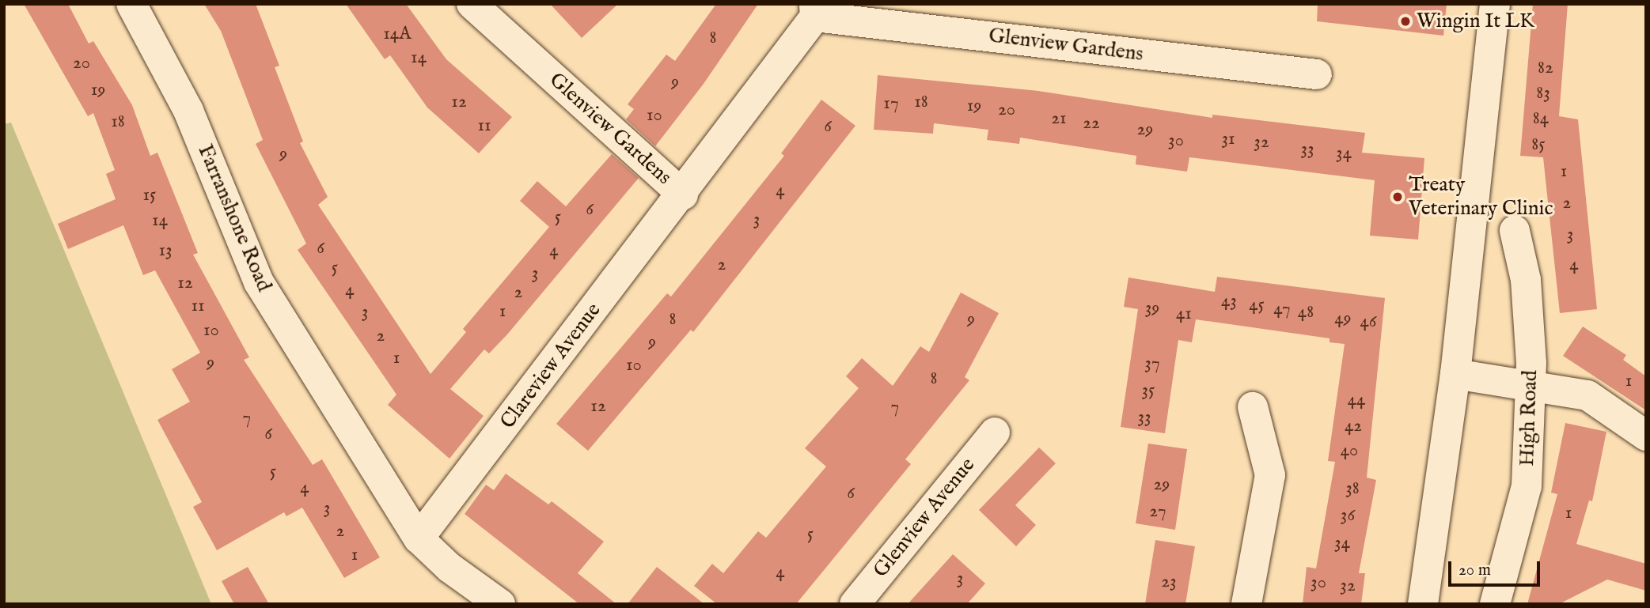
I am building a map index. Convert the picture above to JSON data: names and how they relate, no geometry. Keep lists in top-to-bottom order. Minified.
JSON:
{"streets":{"street":["Glenview Gardens","Farranshone Road","Clareview Avenue","High Road","Glenview Avenue"]},"crossings":[["Glenview Gardens","Clareview Avenue"],["Farranshone Road","Clareview Avenue"]],"places":["Wingin It LK","Treaty Veterinary Clinic"],"house_numbers":["14A","8","14","20","82","9","19","83","12","18","17","19","20","10","21","84","18","22","11","6","29","31","30","32","85","33","34","9","1","4","15","2","6","5","3","14","3","6","13","4","2","4","5","3","12","4","2","43","45","11","39","47","1","3","48","41","49","8","9","46","10","2","9","1","9","37","10","8","1","35","44","12","7","33","7","42","6","40","5","29","4","38","6","3","27","1","36","2","5","34","1","4","3","23","30","32"],"scale_bar":"20 m"}
